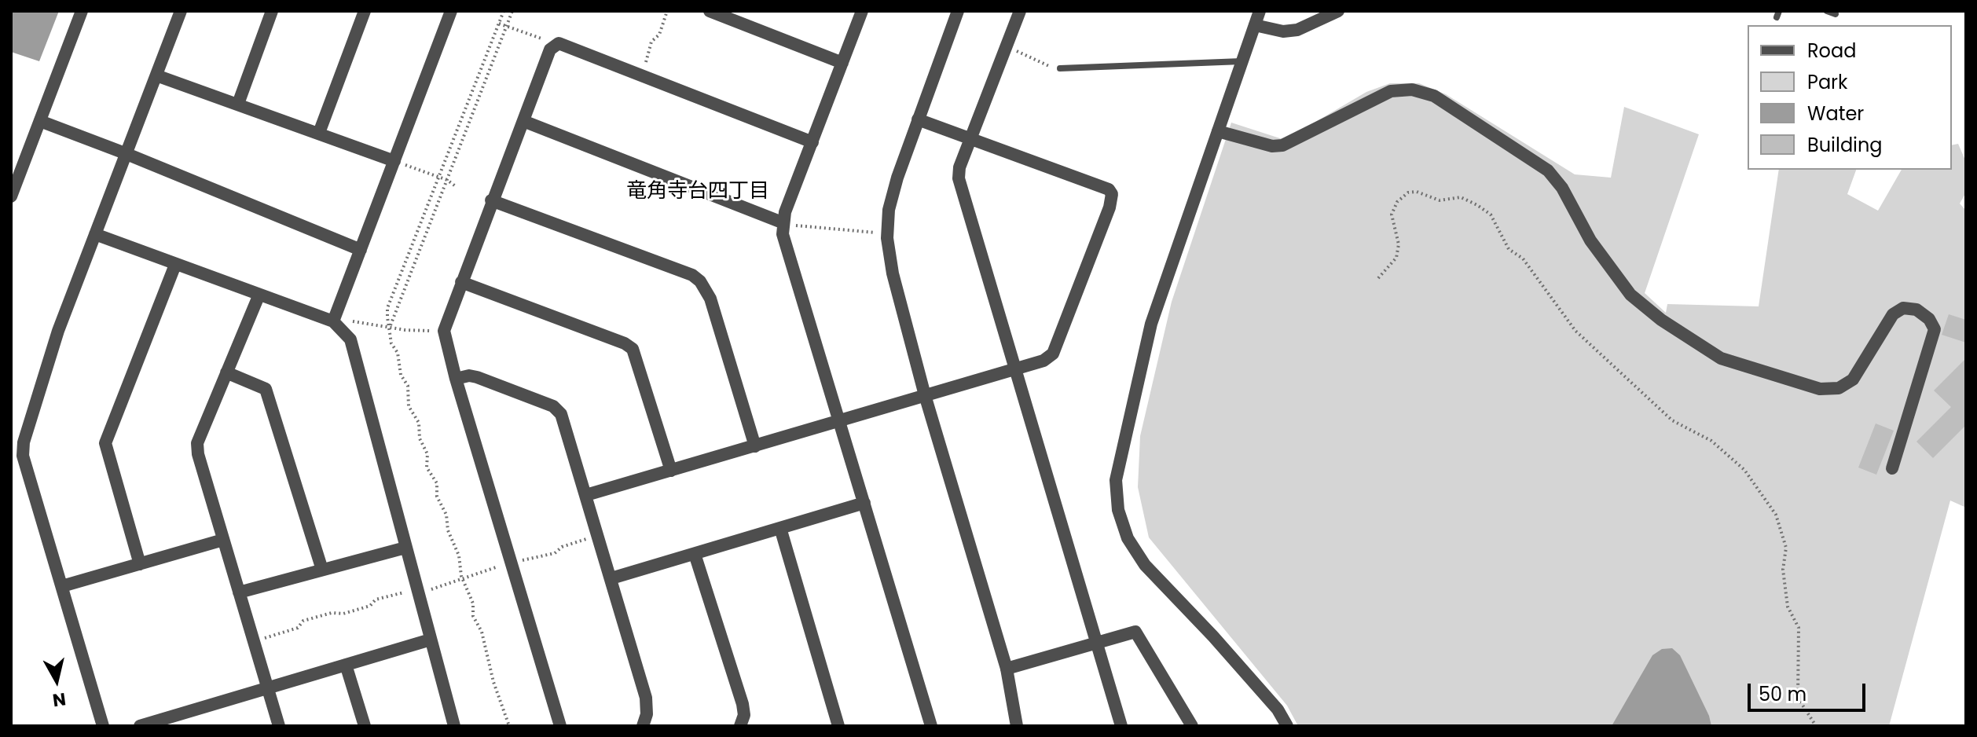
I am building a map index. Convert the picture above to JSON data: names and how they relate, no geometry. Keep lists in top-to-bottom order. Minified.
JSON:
{"districts":["竜角寺台四丁目"],"legend":["Road","Park","Water","Building"],"scale_bar":"50 m","north":"bottom"}
